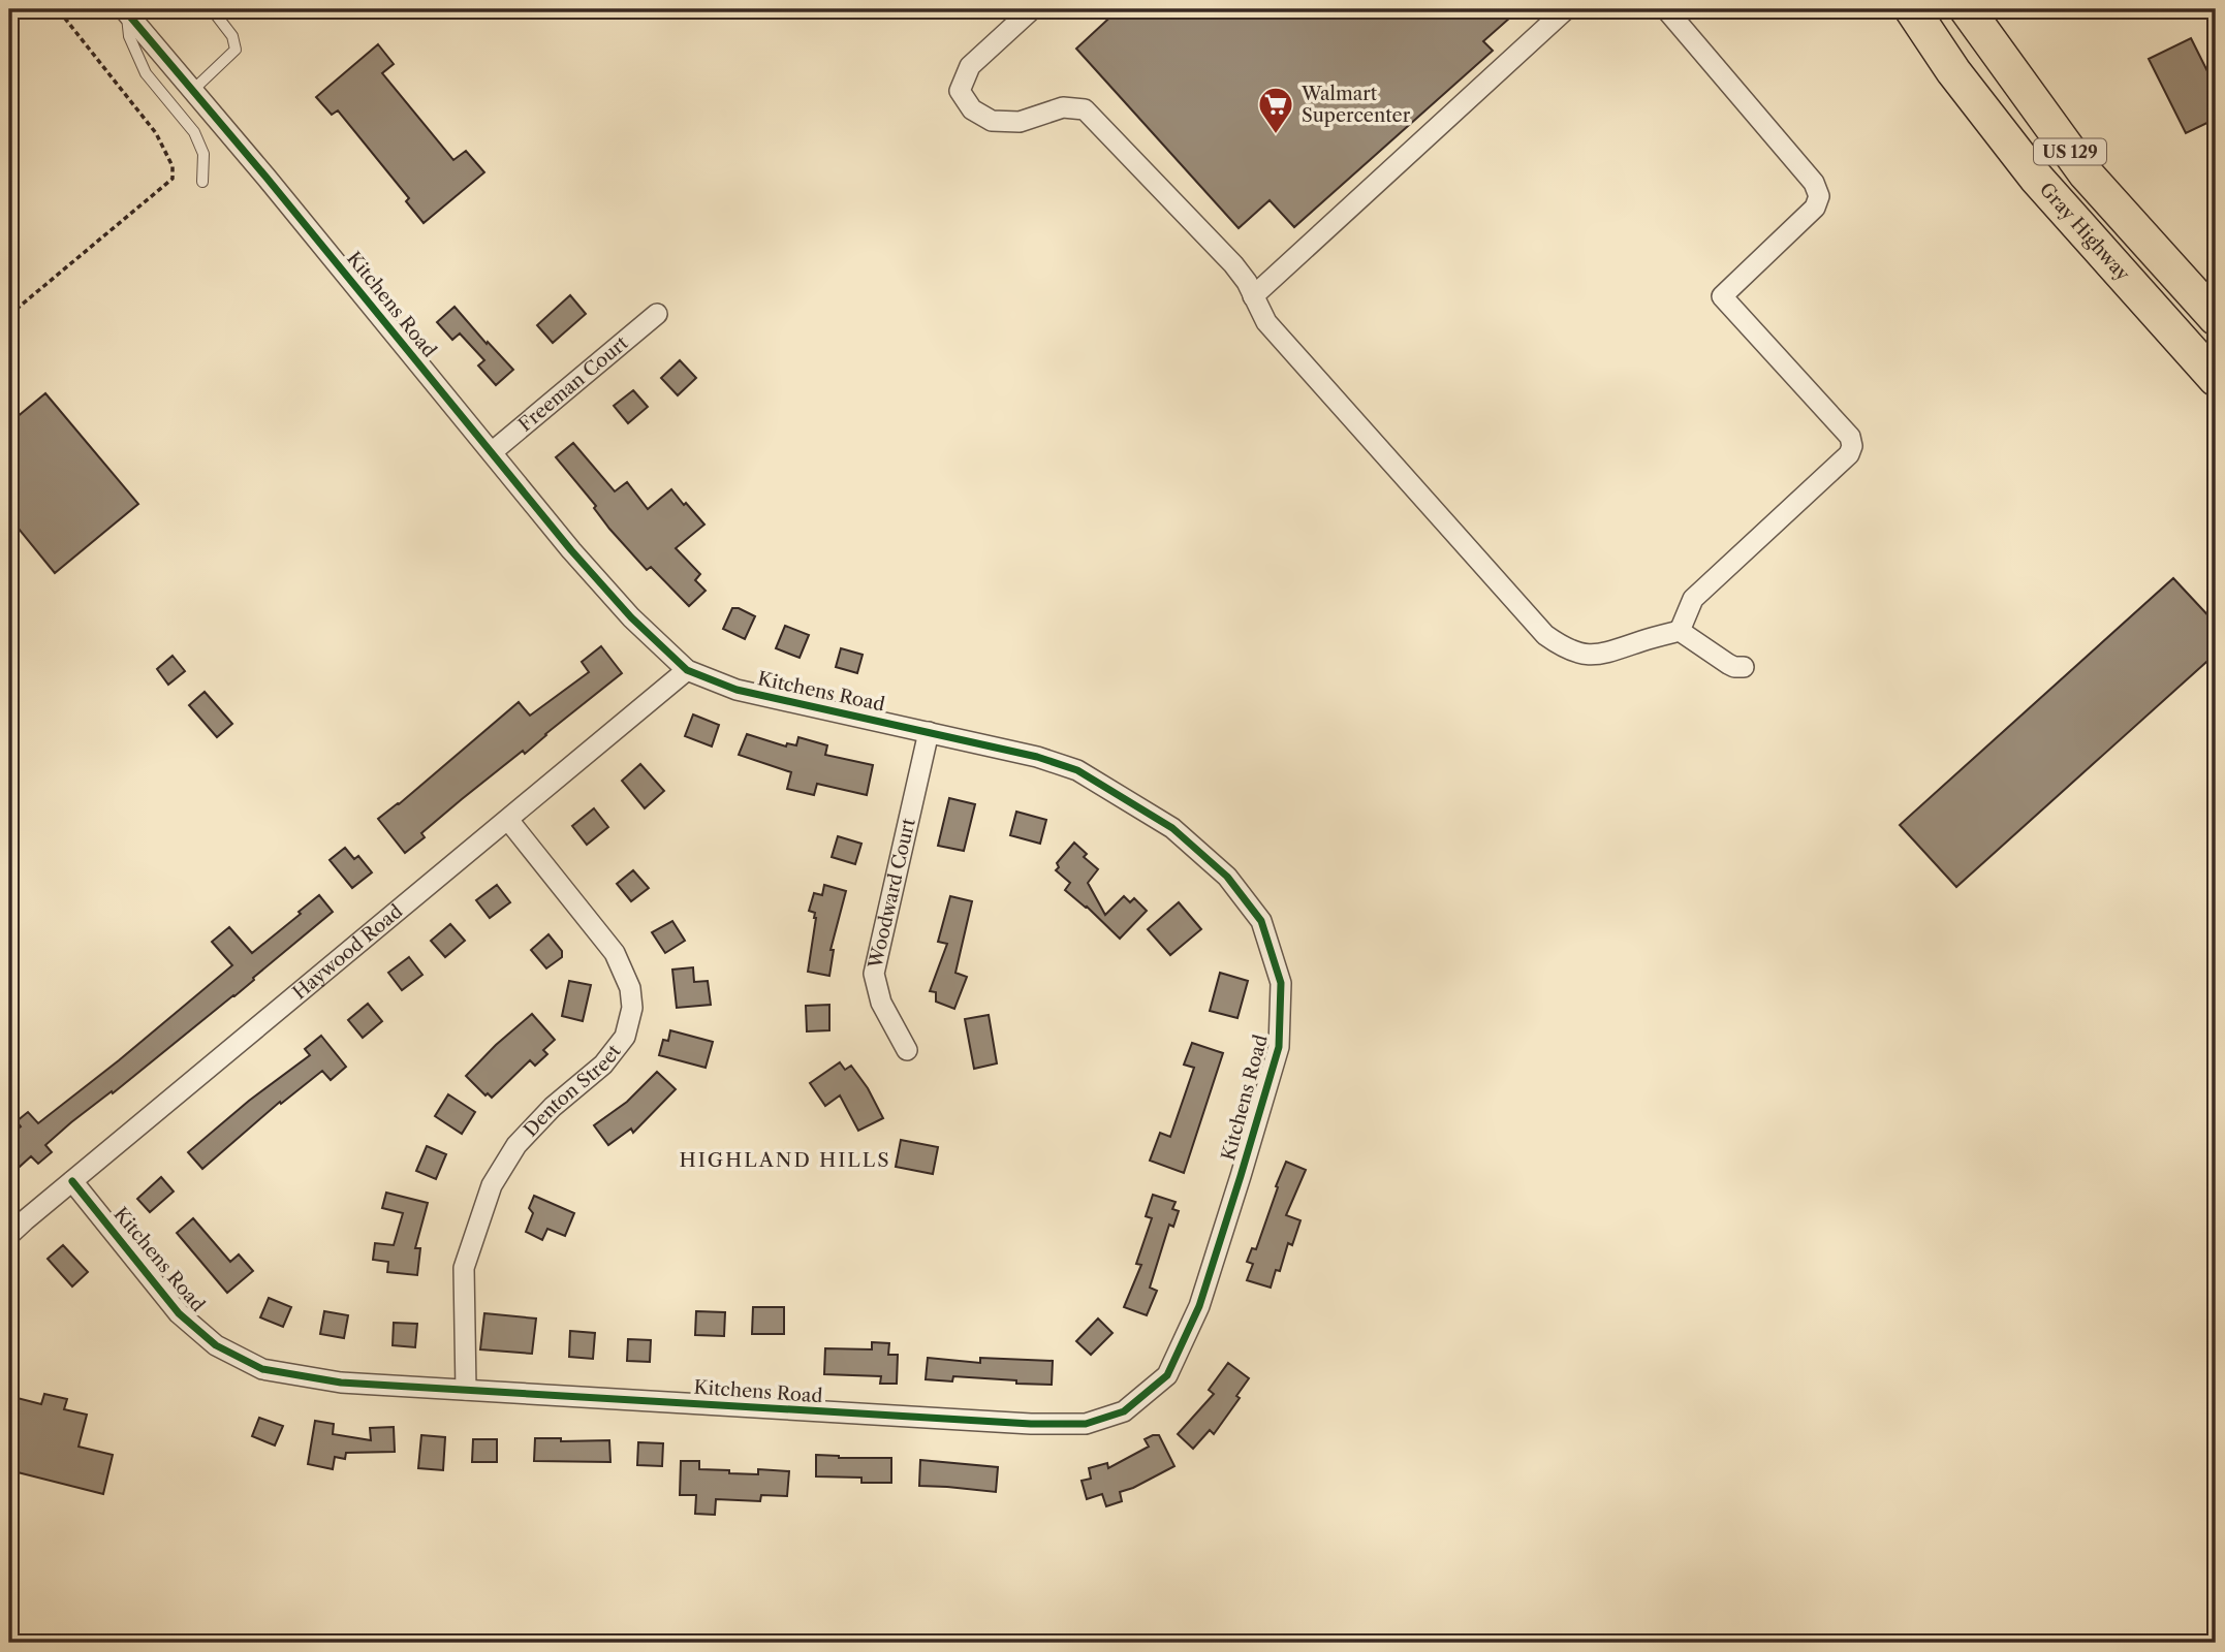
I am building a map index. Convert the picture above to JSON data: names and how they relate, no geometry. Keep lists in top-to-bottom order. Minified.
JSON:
{"streets":{"highway":["US 129","Gray Highway"],"street":["Kitchens Road","Freeman Court","Woodward Court","Haywood Road","Denton Street"]},"crossings":[["Kitchens Road","Freeman Court"],["Kitchens Road","Woodward Court"],["Kitchens Road","Haywood Road"],["Kitchens Road","Denton Street"],["Haywood Road","Denton Street"]],"districts":["HIGHLAND HILLS"],"places":{"supermarket":["Walmart Supercenter"]}}
